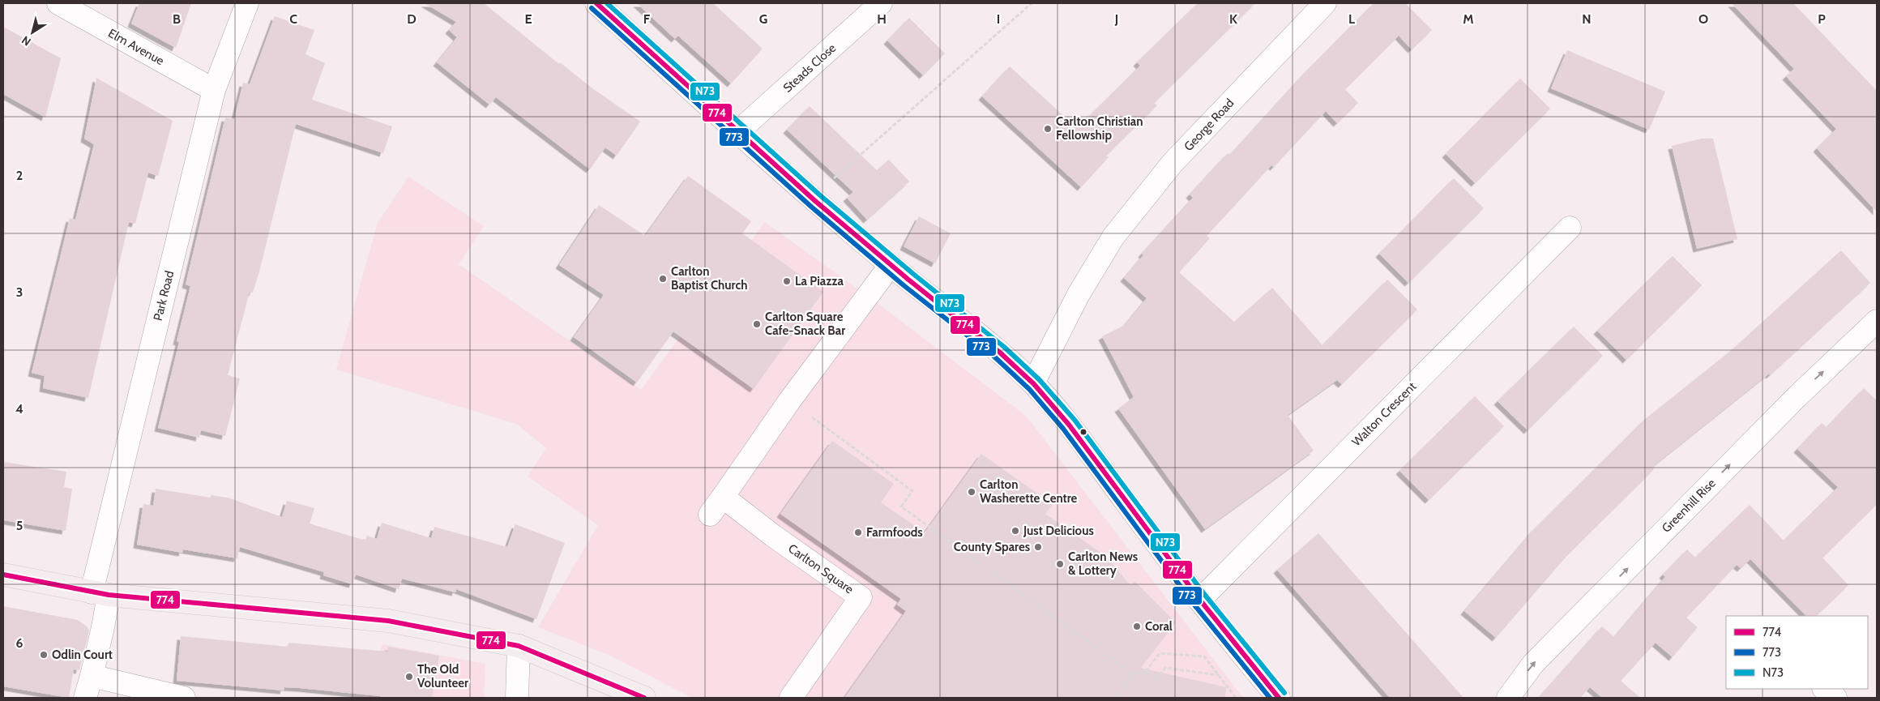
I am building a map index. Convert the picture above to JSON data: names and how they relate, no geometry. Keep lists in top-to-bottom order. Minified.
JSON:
{"streets":{"street":["Elm Avenue","Steads Close","George Road","Park Road","Walton Crescent","Greenhill Rise","Carlton Square"]},"crossings":[["Elm Avenue","Park Road"]],"one_way":["Greenhill Rise"],"places":["Carlton Christian Fellowship","Carlton Baptist Church","La Piazza","Carlton Square Cafe-Snack Bar","Carlton Washerette Centre","Just Delicious","Farmfoods","County Spares","Carlton News & Lottery","Coral","Odlin Court","The Old Volunteer"],"lines":["transit line 774","transit line N73","transit line 773"],"legend":["774","773","N73"],"north":"bottom left","grid":{"columns":["B","C","D","E","F","G","H","I","J","K","L","M","N","O","P"],"rows":["2","3","4","5","6"]}}
